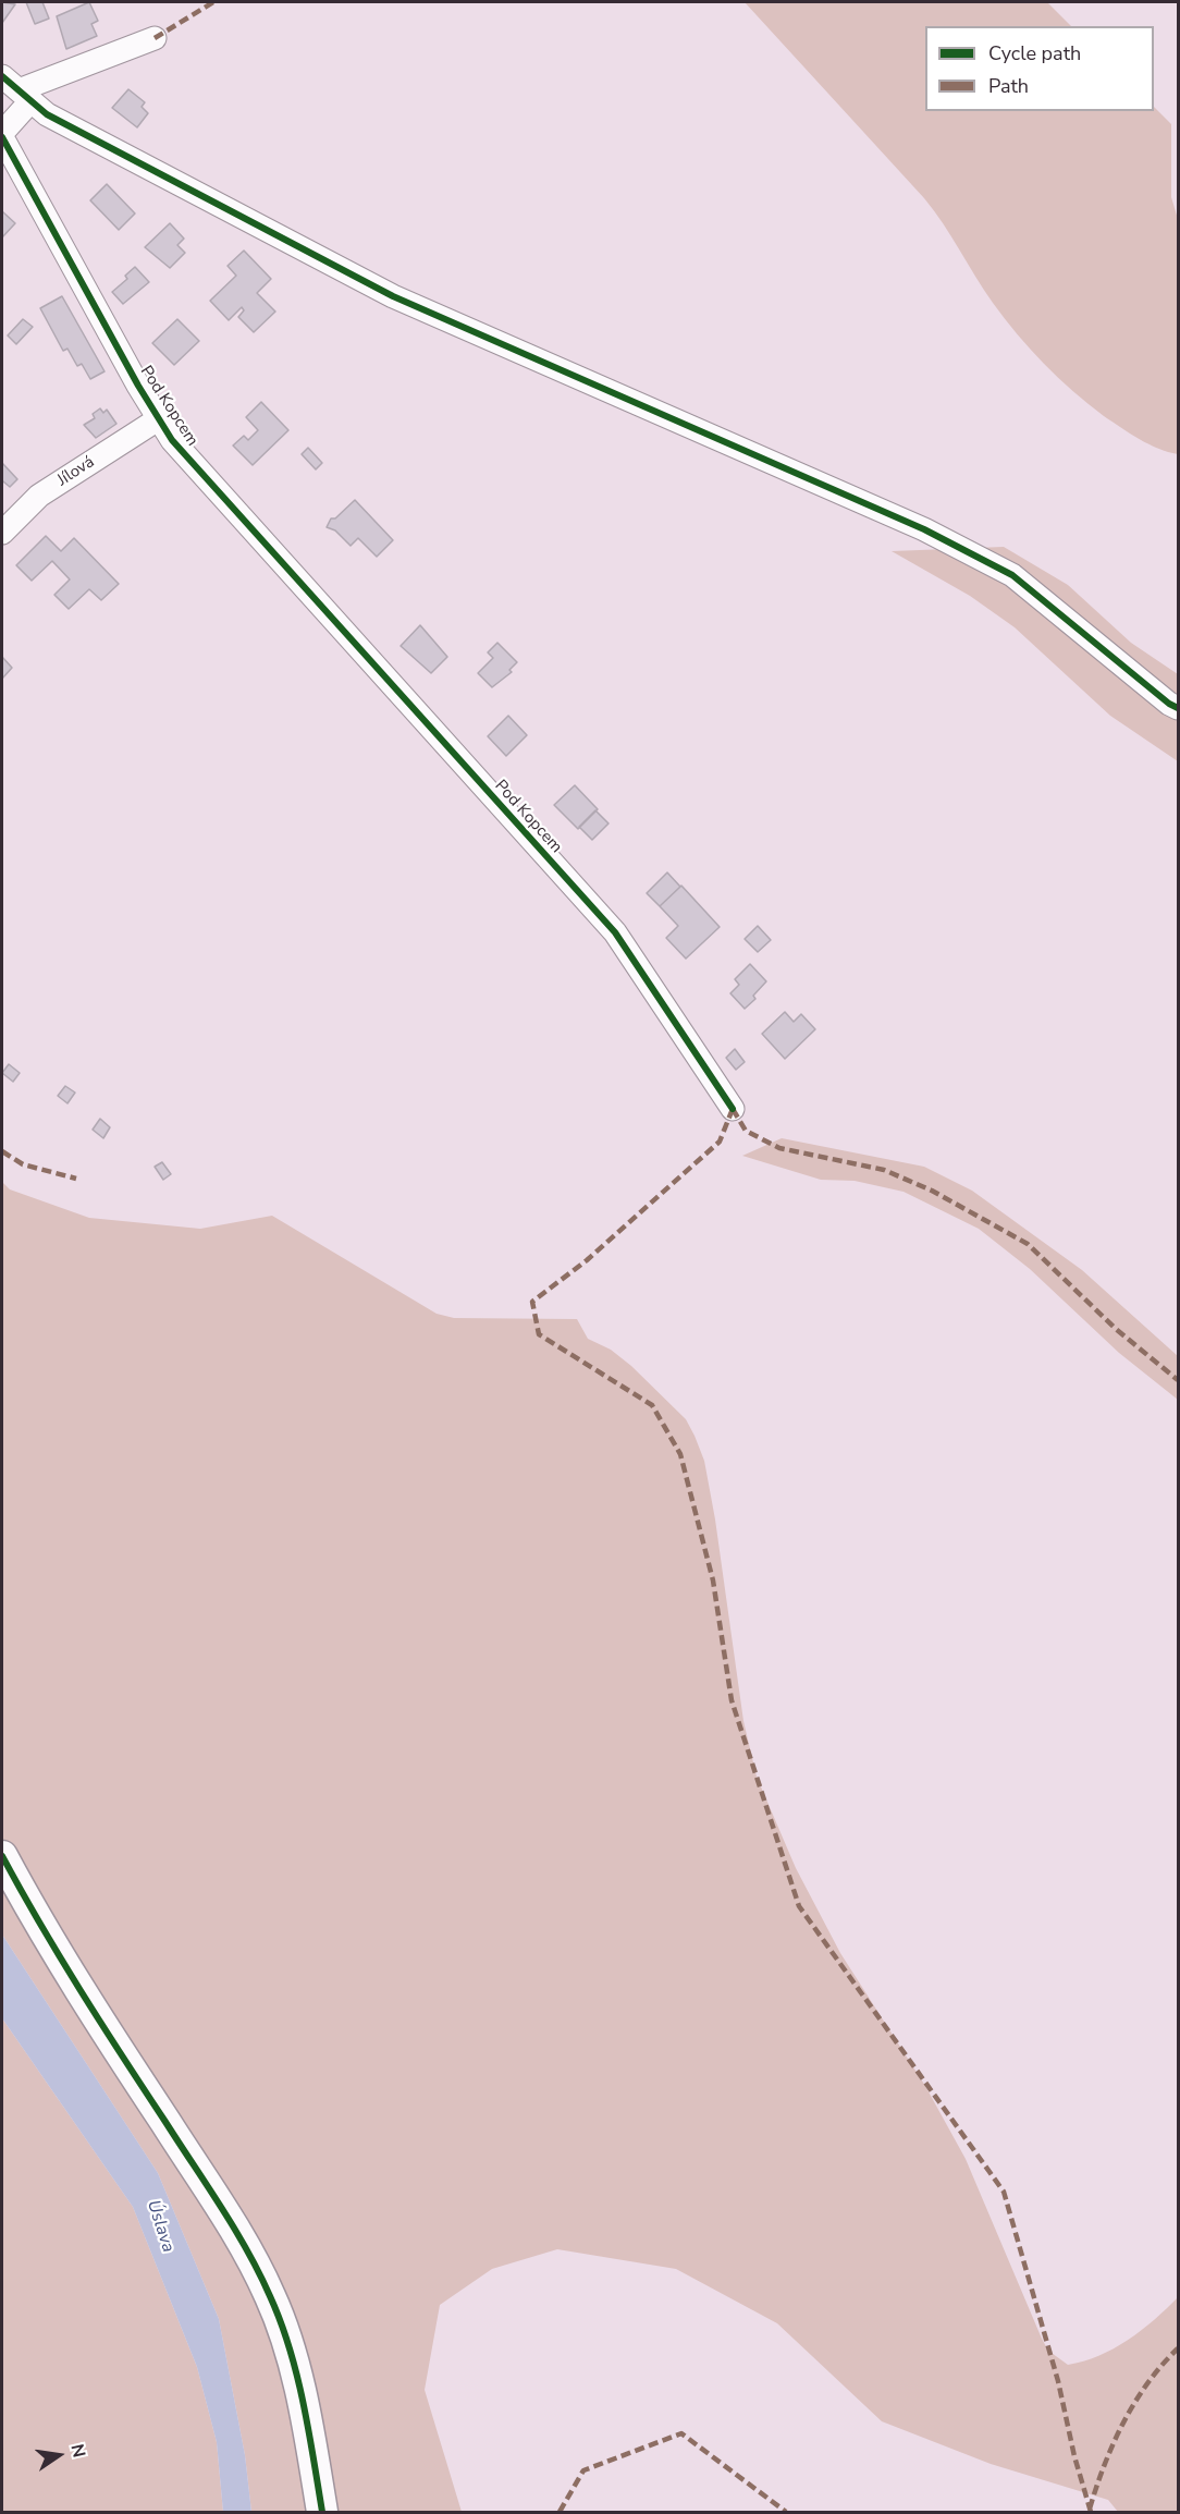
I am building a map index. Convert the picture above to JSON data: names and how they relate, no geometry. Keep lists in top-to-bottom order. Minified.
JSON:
{"streets":{"street":["Pod Kopcem","Jílová"]},"crossings":[["Pod Kopcem","Jílová"]],"water":["Úslava"],"legend":["Cycle path","Path"],"north":"right"}
